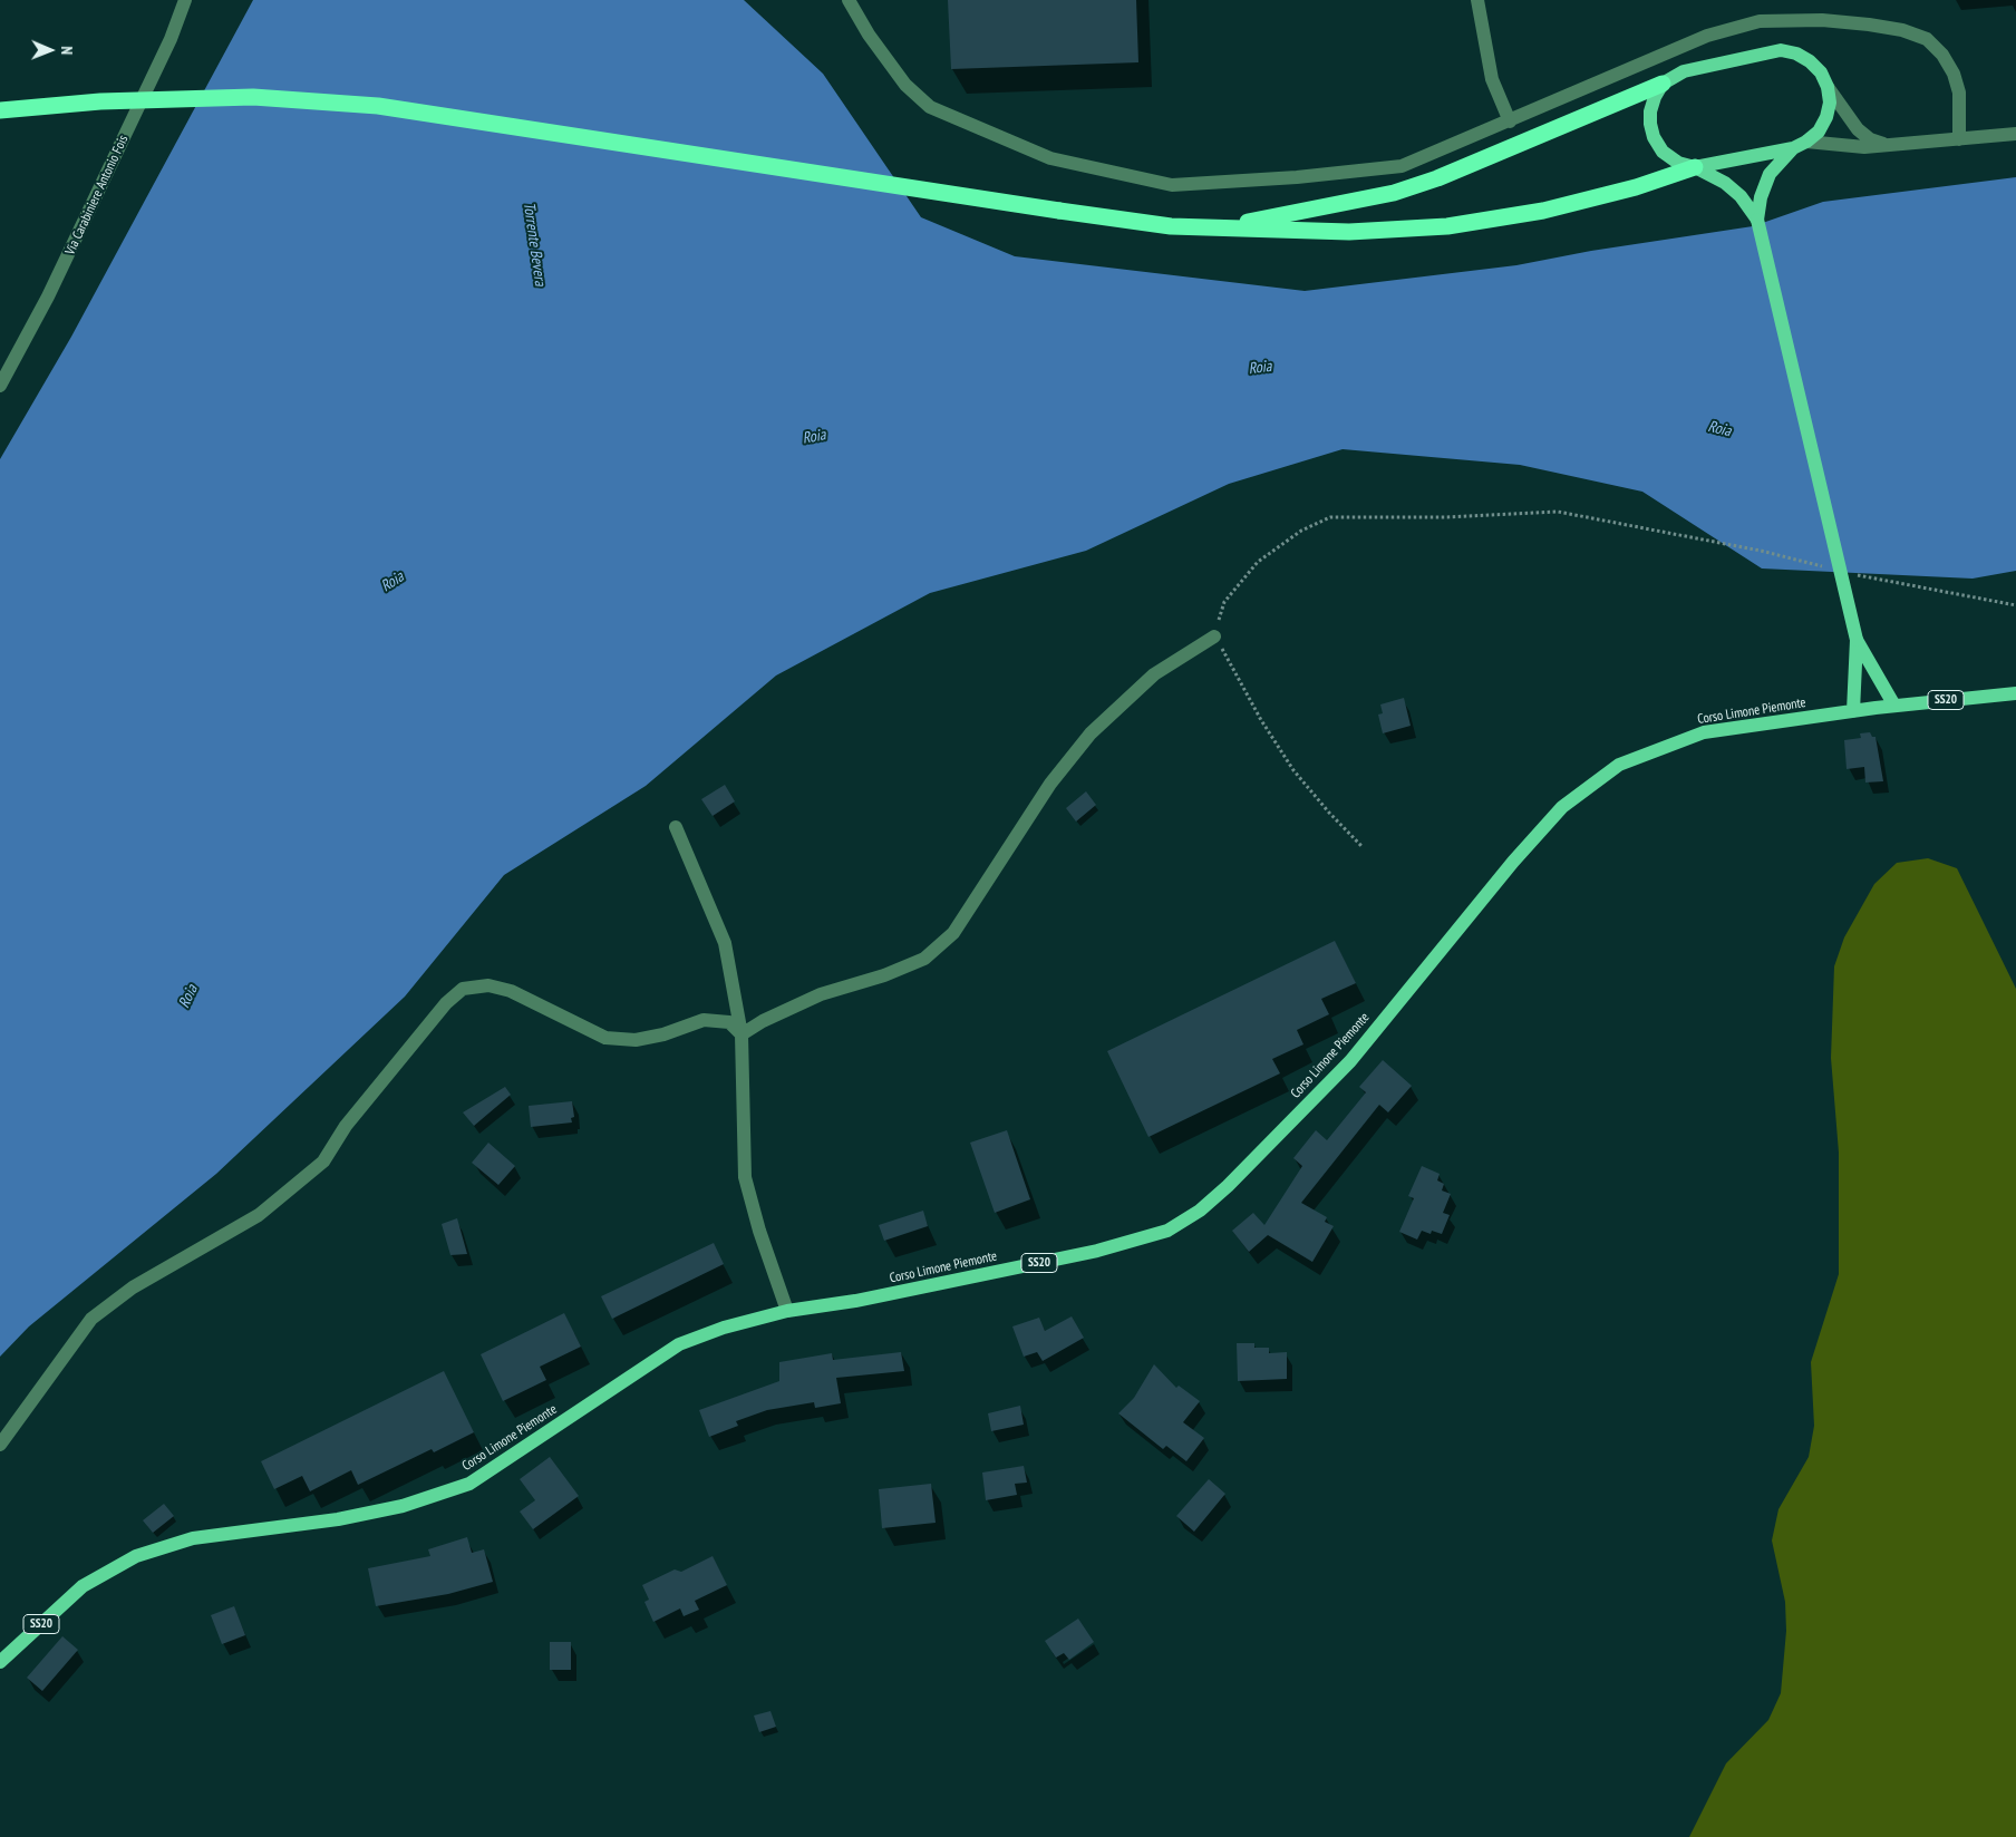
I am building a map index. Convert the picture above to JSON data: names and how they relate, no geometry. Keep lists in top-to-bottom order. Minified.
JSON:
{"streets":{"main road":["SS20","Corso Limone Piemonte"],"street":["Via Carabiniere Antonio Fois"]},"crossings":[["SS20","Corso Limone Piemonte"]],"water":["Torrente Bevera","Roia"],"north":"right"}
